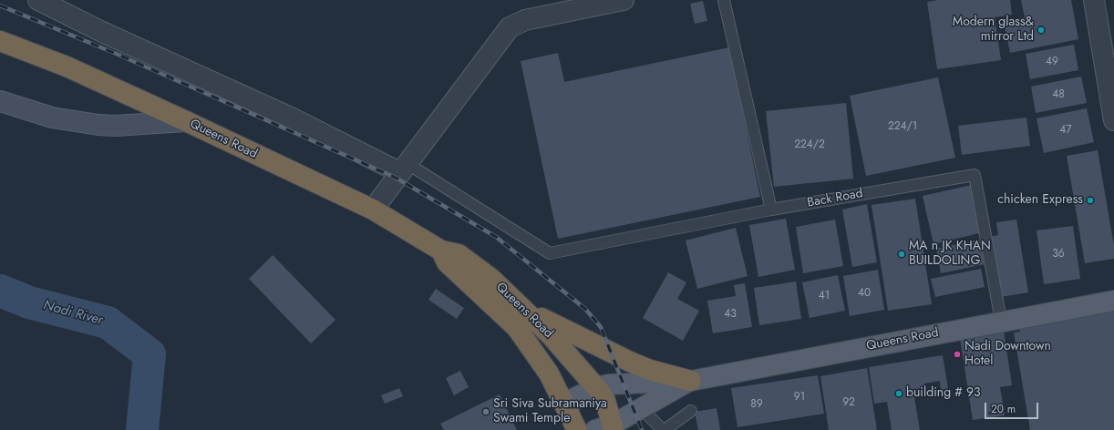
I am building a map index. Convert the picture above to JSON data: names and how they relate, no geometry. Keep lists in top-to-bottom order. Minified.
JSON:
{"streets":{"highway":["Queens Road"],"lane":["Back Road"]},"crossings":[["Queens Road","Back Road"]],"water":["Nadi River"],"places":["Modern glass& mirror Ltd","chicken Express","MA n JK KHAN BUILDOLING","Nadi Downtown Hotel","building # 93","Sri Siva Subramaniya Swami Temple"],"house_numbers":["49","48","224/1","47","224/2","36","40","41","43","91","92","89"],"scale_bar":"20 m"}
